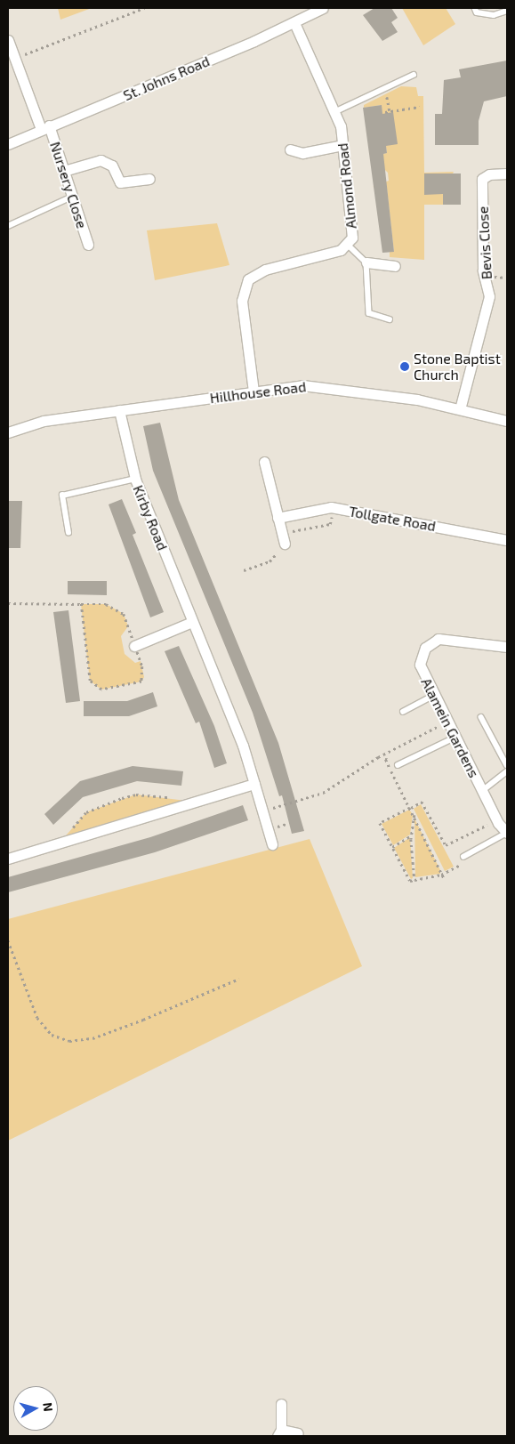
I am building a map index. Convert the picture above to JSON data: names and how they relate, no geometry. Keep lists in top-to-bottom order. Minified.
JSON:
{"streets":{"street":["St. Johns Road","Nursery Close","Almond Road","Bevis Close","Hillhouse Road","Kirby Road","Tollgate Road","Alamein Gardens"]},"crossings":[["St. Johns Road","Nursery Close"],["St. Johns Road","Almond Road"],["Almond Road","Hillhouse Road"],["Bevis Close","Hillhouse Road"],["Hillhouse Road","Kirby Road"]],"places":["Stone Baptist Church"],"north":"right"}
